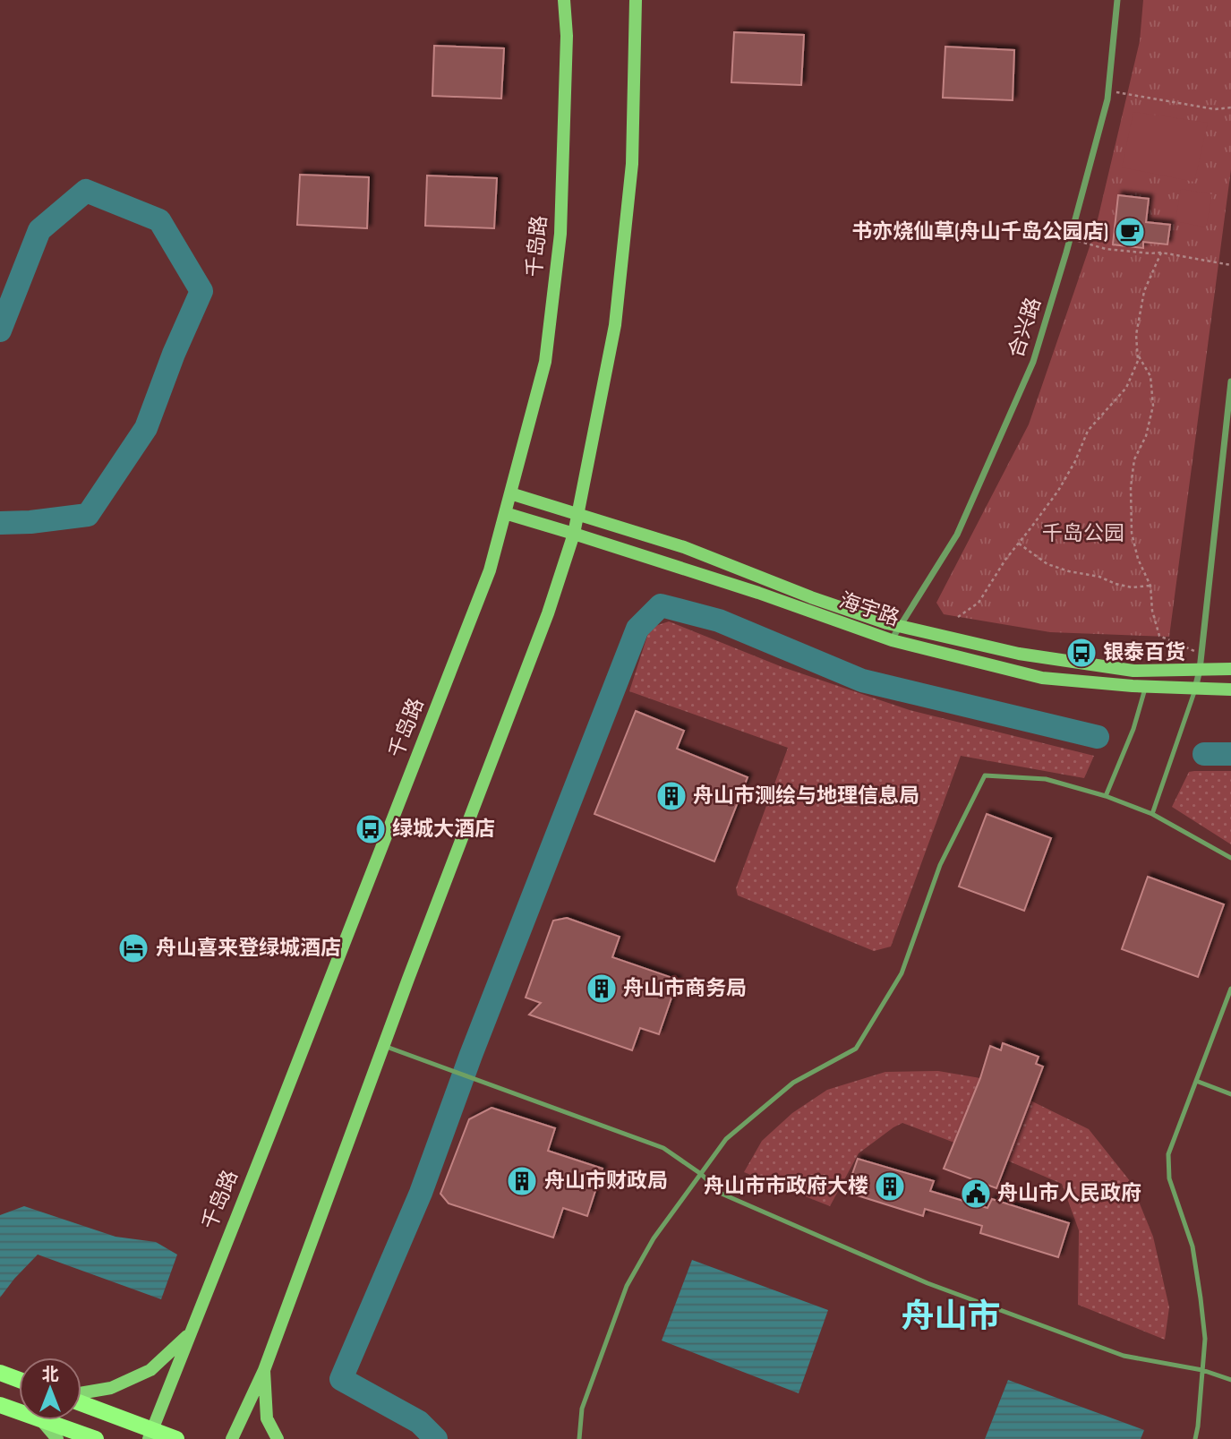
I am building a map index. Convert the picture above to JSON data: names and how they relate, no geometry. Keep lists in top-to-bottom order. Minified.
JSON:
{"streets":{"street":["千岛路","合兴路","海宇路"]},"crossings":[["千岛路","海宇路"],["合兴路","海宇路"]],"districts":["舟山市"],"parks":["千岛公园"],"places":{"cafe":["书亦烧仙草(舟山千岛公园店)"],"bus stop":["银泰百货","绿城大酒店"],"building":["舟山市测绘与地理信息局","舟山市商务局","舟山市财政局","舟山市市政府大楼"],"hotel":["舟山喜来登绿城酒店"],"public building":["舟山市人民政府"]},"north":"top"}
